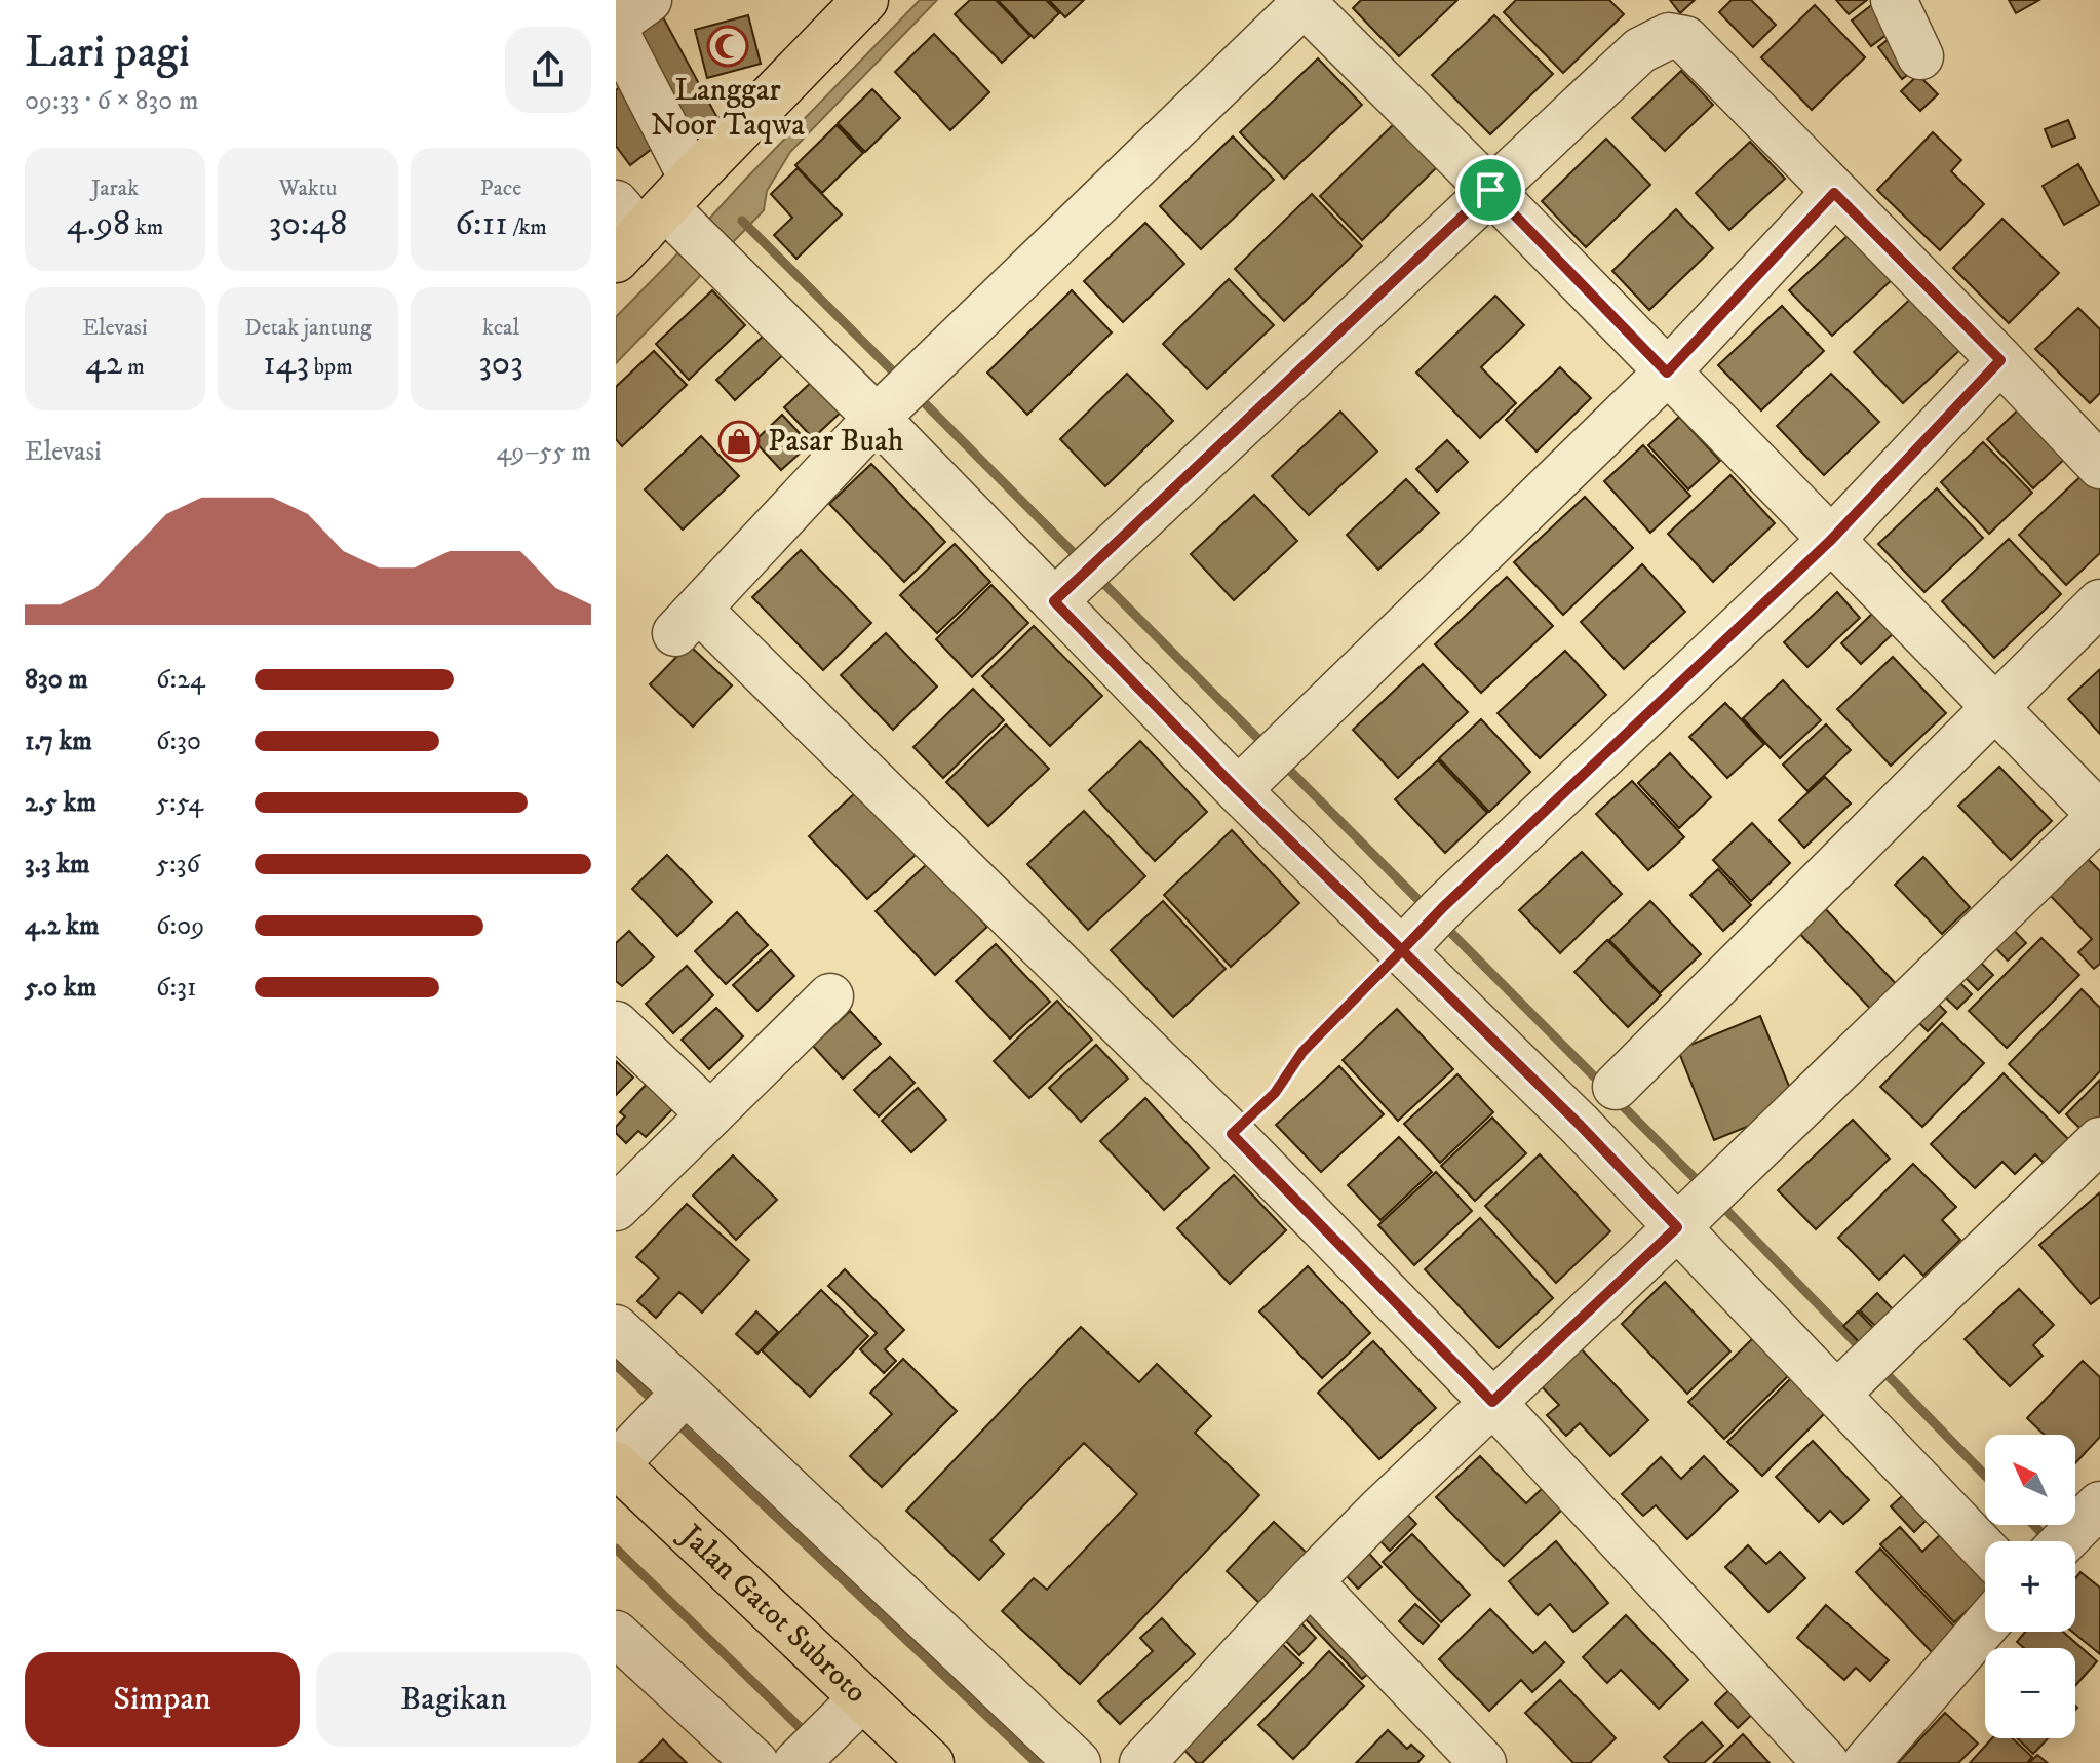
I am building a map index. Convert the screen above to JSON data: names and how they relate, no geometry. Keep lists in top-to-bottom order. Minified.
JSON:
{"streets":{"main road":["Jalan Gatot Subroto"]},"places":{"mosque":["Langgar Noor Taqwa"],"shop":["Pasar Buah"]},"north":"top left","page":{"heading":["Lari pagi","09:33 · 6 × 830 m"],"stats":[["Jarak","4.98 km"],["Waktu","30:48"],["Pace","6:11 /km"],["Elevasi","42 m"],["Detak jantung","143 bpm"],["kcal","303"]],"chart":["Elevasi","49–55 m"],"list":[{"name":"830 m","note":"6:24"},{"name":"1.7 km","note":"6:30"},{"name":"2.5 km","note":"5:54"},{"name":"3.3 km","note":"5:36"},{"name":"4.2 km","note":"6:09"},{"name":"5.0 km","note":"6:31"}],"map_buttons":["+","−"],"buttons":["Simpan","Bagikan"]}}
